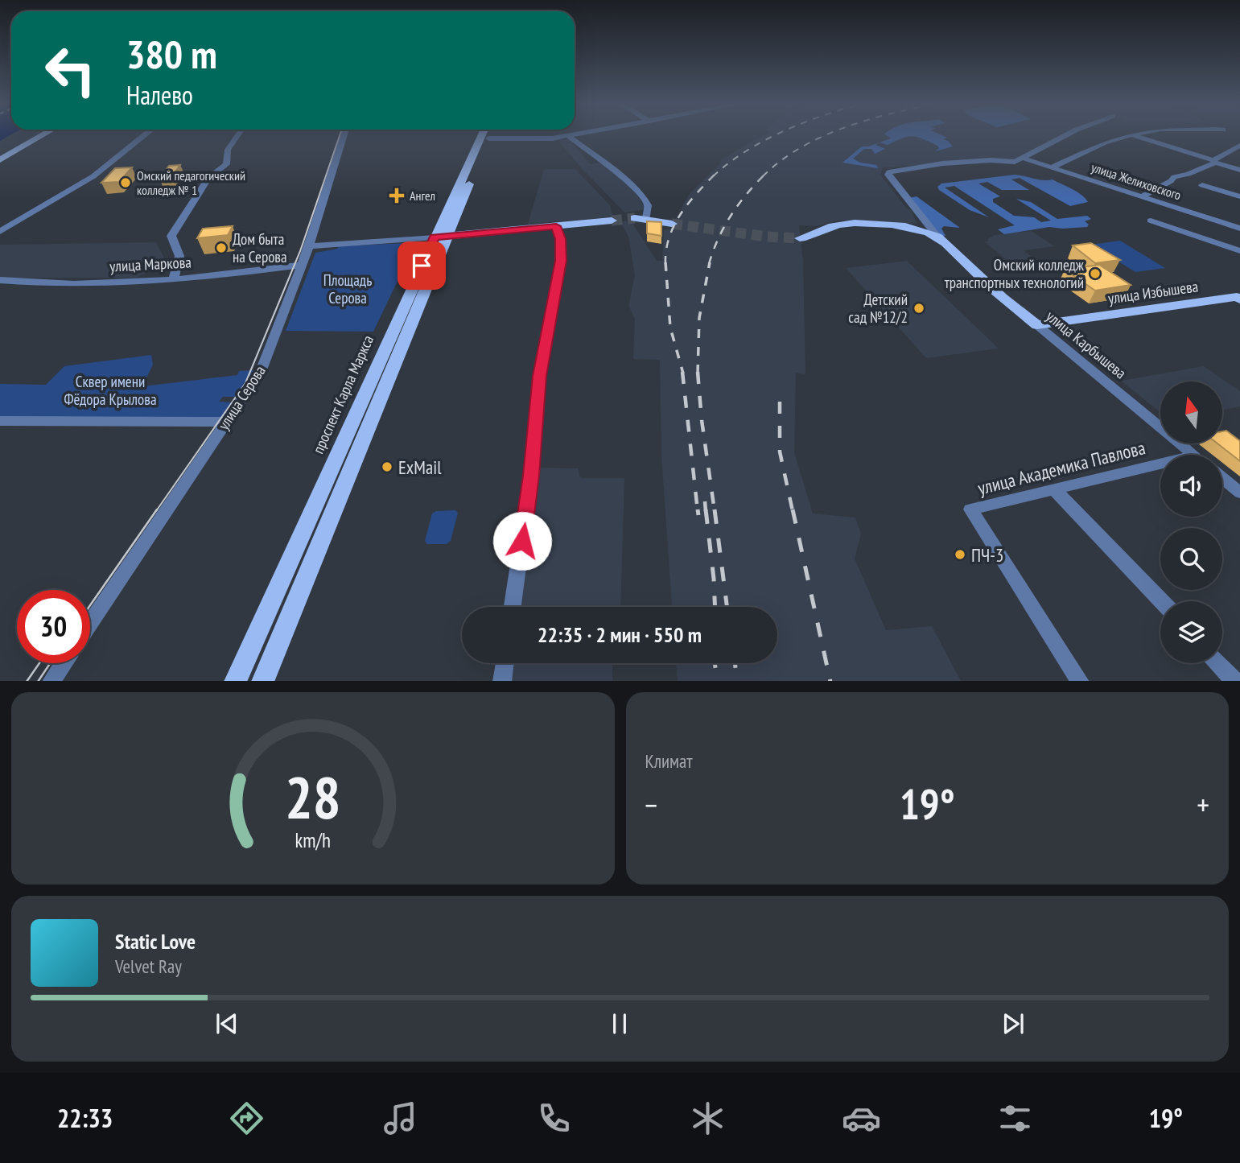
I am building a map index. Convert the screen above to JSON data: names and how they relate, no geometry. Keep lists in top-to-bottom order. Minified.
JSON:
{"streets":{"main road":["улица Избышева","улица Карбышева","проспект Карла Маркса"],"street":["улица Желиховского","улица Маркова","улица Серова","улица Академика Павлова"]},"crossings":[["улица Желиховского","улица Карбышева"],["улица Маркова","улица Серова"],["улица Избышева","улица Карбышева"]],"parks":["Площадь Серова","Сквер имени Фёдора Крылова"],"places":{"other":["Омский педагогический колледж № 1","Дом быта на Серова","Омский колледж транспортных технологий","Детский сад №12/2","ExMail","ПЧ-3"],"health":["Ангел"]},"north":"top","page":{"turn":["380 m","Налево"],"limit":"30","trip":"22:35 · 2 мин · 550 m","tile":"Климат","heat":["−","19°","+"],"song":["Static Love","Velvet Ray"],"tabs":["22:33","19°"],"gauge":["28","km/h"]}}
